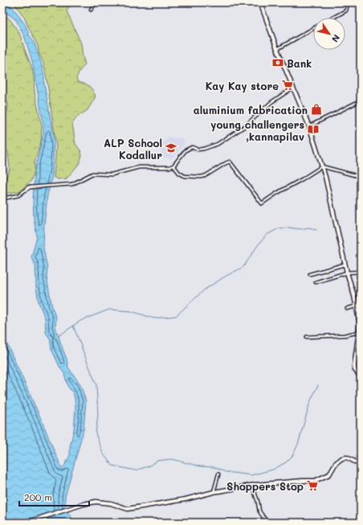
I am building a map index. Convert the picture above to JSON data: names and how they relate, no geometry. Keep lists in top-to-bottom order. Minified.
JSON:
{"places":{"bank":["Bank"],"supermarket":["Kay Kay store","Shoppers Stop"],"shop":["aluminium fabrication"],"library":["young challengers ,kannapilav"],"school or university":["ALP School Kodallur"]},"scale_bar":"200 m","north":"bottom right"}
